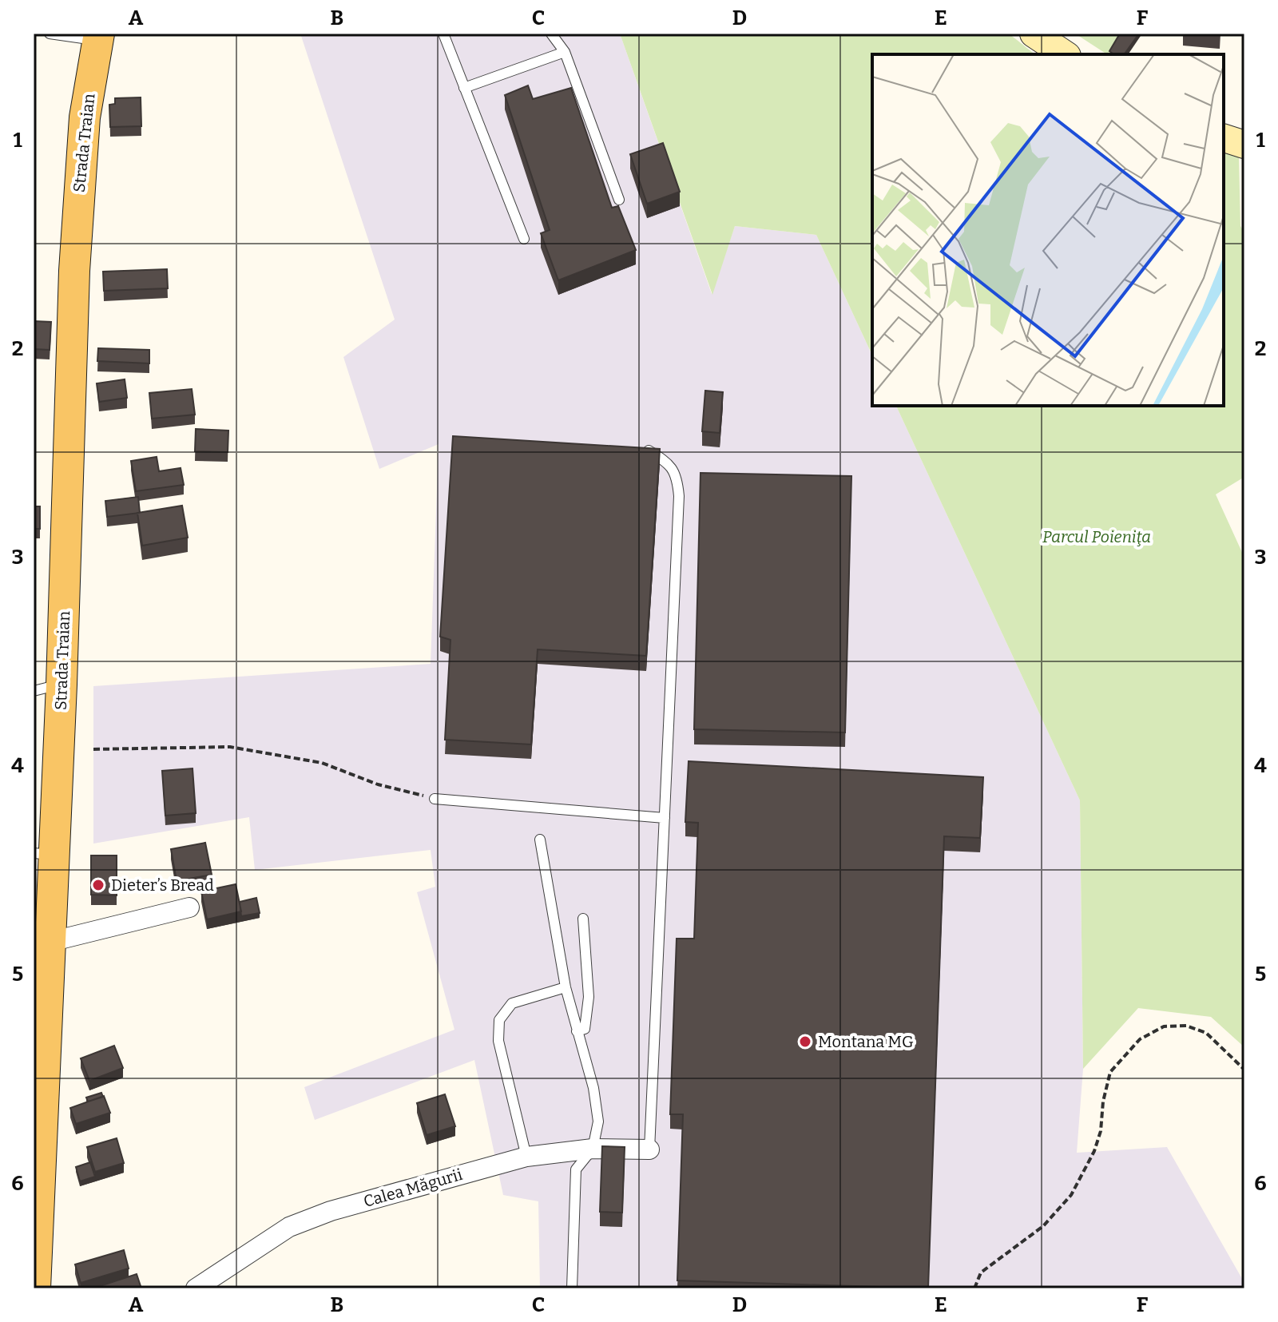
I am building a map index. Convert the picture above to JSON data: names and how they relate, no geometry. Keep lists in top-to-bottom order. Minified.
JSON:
{"streets":{"main road":["Strada Traian"],"street":["Calea Măgurii"]},"parks":["Parcul Poieniţa"],"places":["Dieter’s Bread","Montana MG"],"grid":{"columns":["A","B","C","D","E","F"],"rows":["1","2","3","4","5","6"]}}
